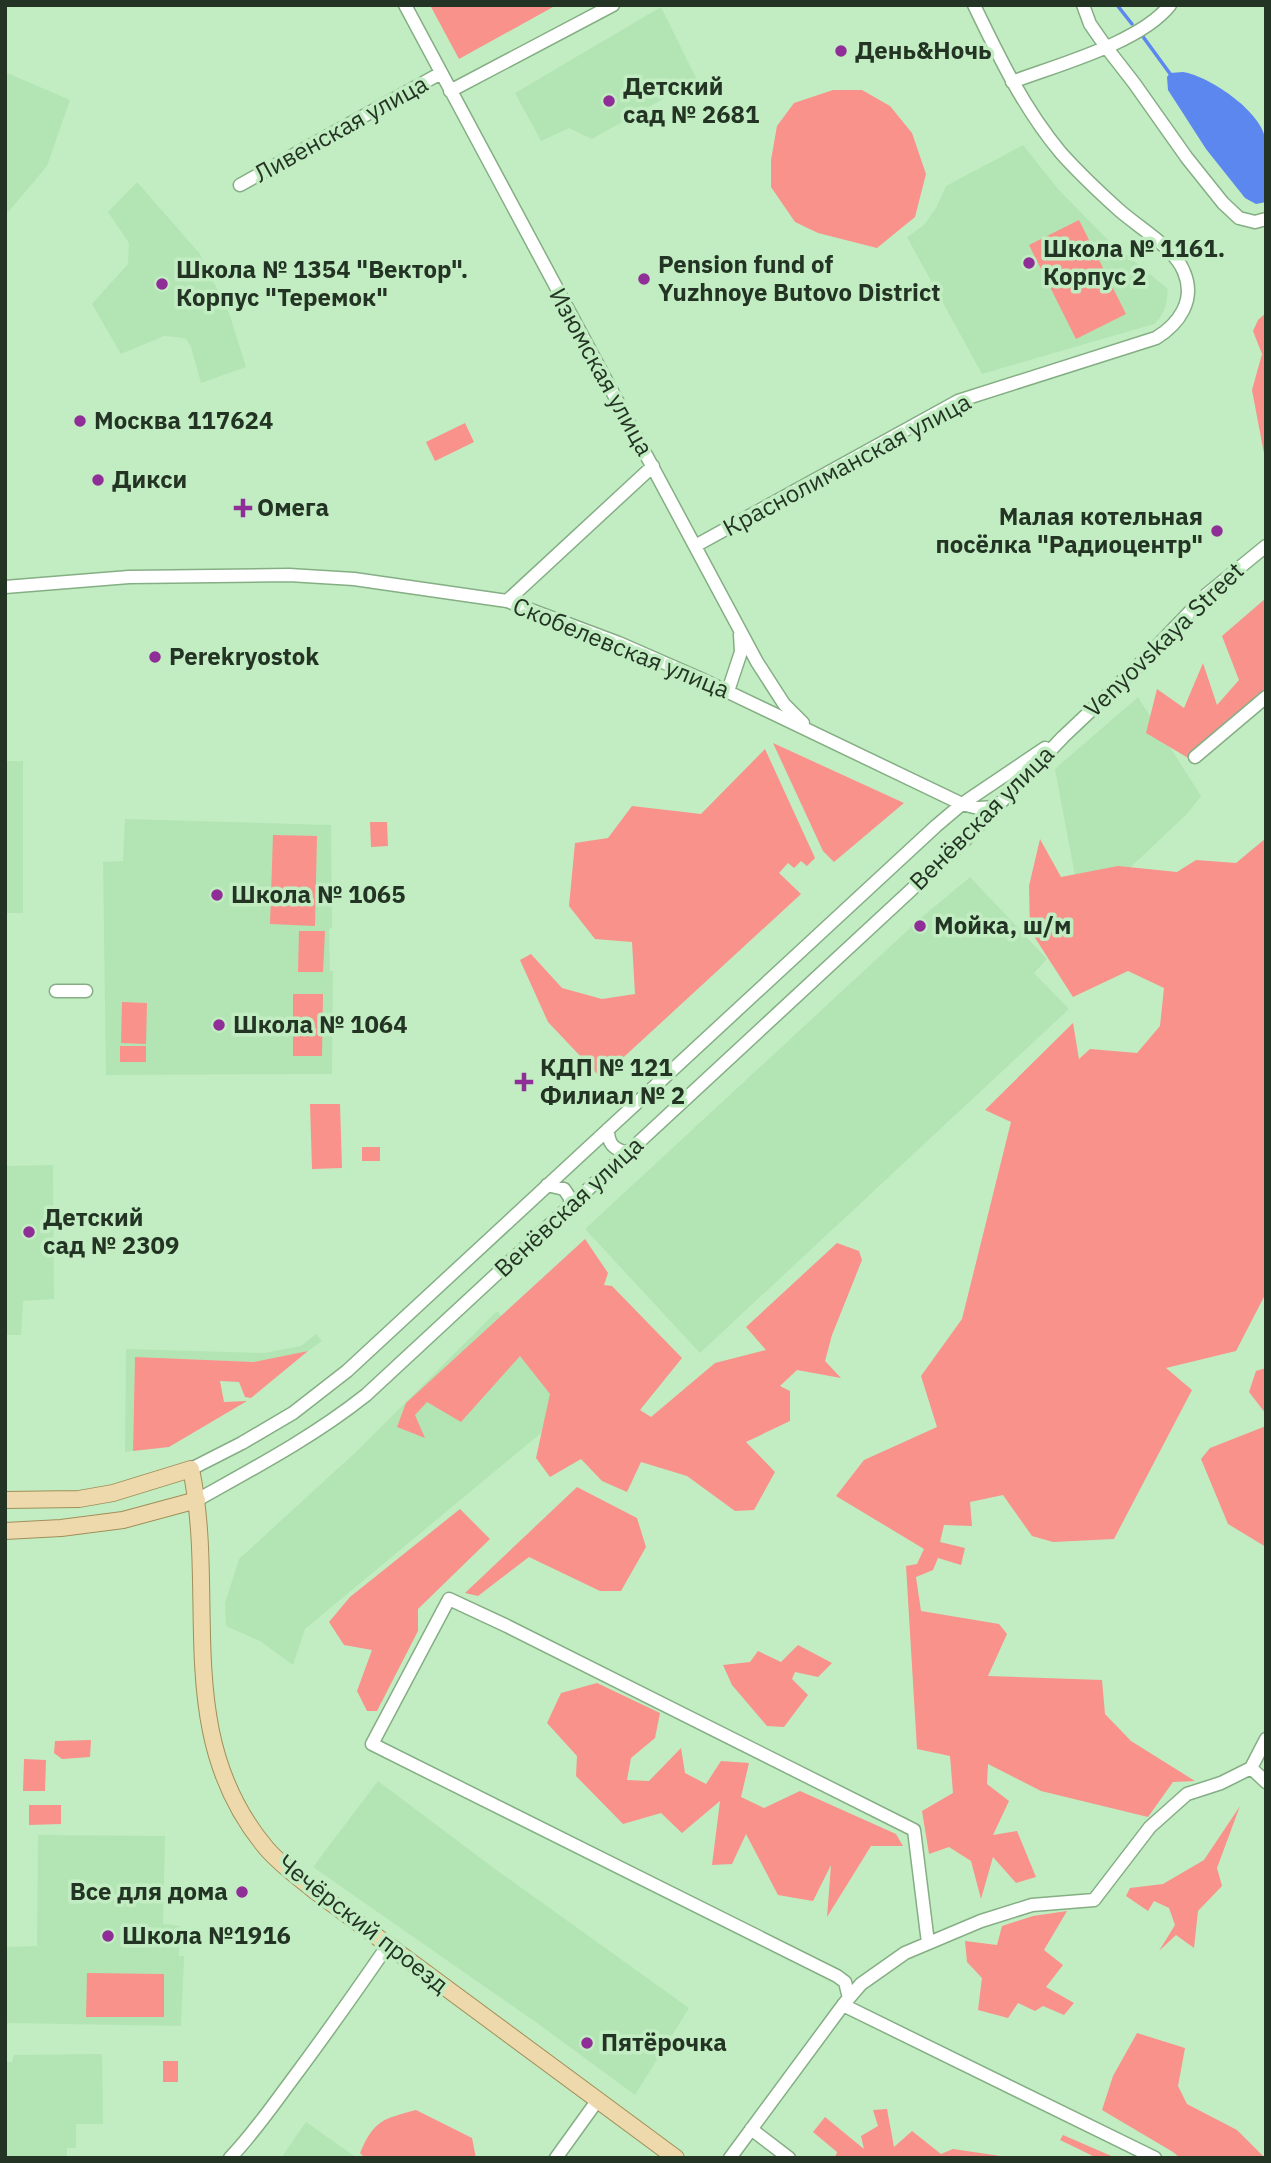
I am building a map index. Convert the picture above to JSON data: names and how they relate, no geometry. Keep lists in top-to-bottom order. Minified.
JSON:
{"streets":{"main road":["Венёвская улица","Чечёрский проезд"],"street":["Ливенская улица","Изюмская улица","Краснолиманская улица","Venyovskaya Street","Скобелевская улица"]},"crossings":[["Ливенская улица","Изюмская улица"],["Изюмская улица","Краснолиманская улица"],["Изюмская улица","Скобелевская улица"],["Venyovskaya Street","Венёвская улица"],["Скобелевская улица","Венёвская улица"],["Венёвская улица","Чечёрский проезд"]],"places":{"other":["День&Ночь","Детский сад № 2681","Школа № 1161. Корпус 2","Pension fund of Yuzhnoye Butovo District","Школа № 1354 \"Вектор\". Корпус \"Теремок\"","Москва 117624","Дикси","Малая котельная посёлка \"Радиоцентр\"","Perekryostok","Школа № 1065","Мойка, ш/м","Школа № 1064","Детский сад № 2309","Все для дома","Школа №1916","Пятёрочка"],"health":["Омега","КДП № 121 Филиал № 2"]}}
